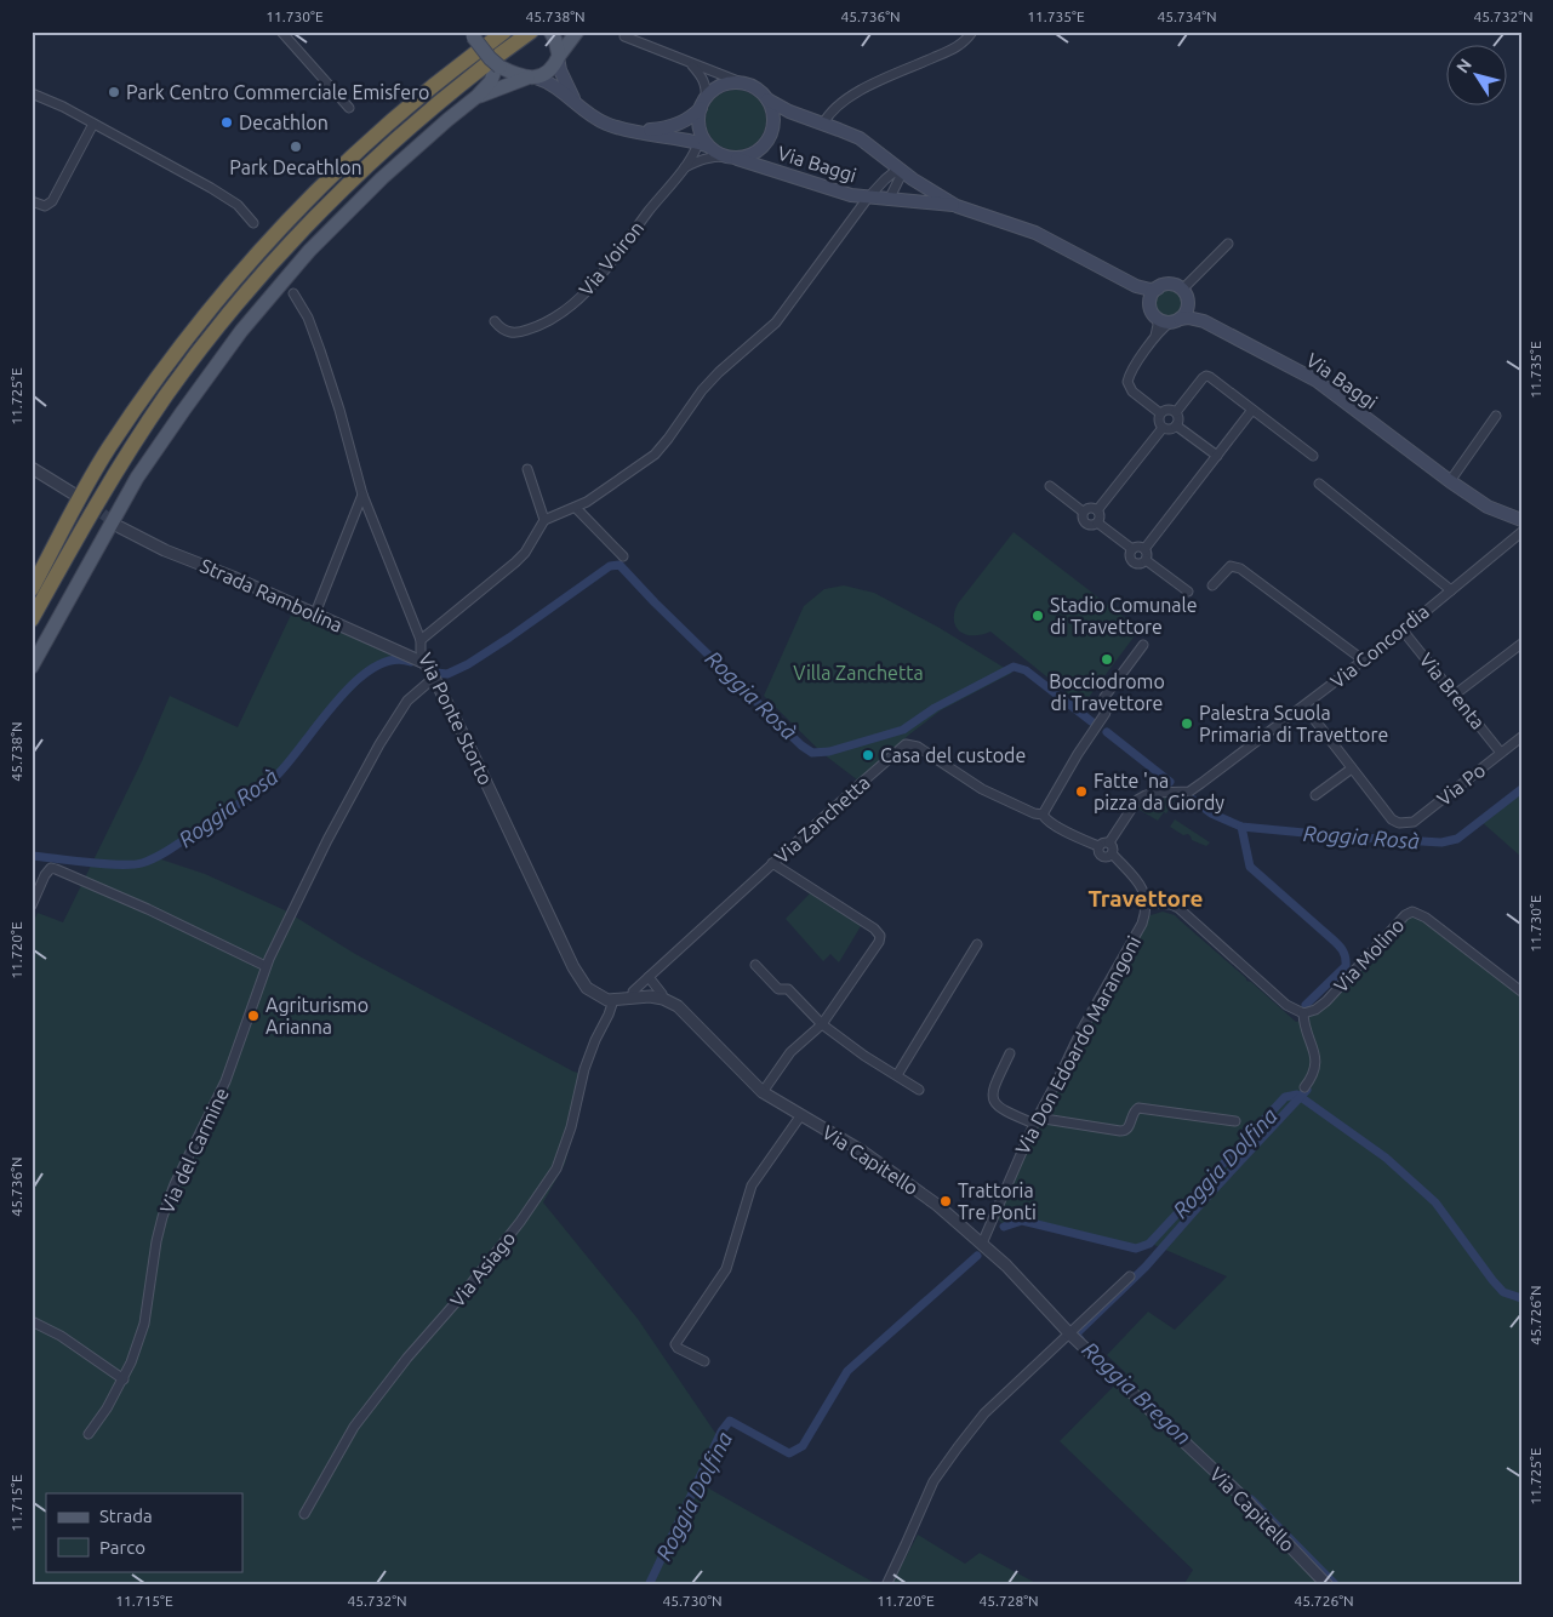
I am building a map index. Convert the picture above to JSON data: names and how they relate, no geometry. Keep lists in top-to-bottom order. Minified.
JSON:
{"streets":{"main road":["Via Baggi"],"street":["Via Voiron","Strada Rambolina","Via Concordia","Via Brenta","Via Ponte Storto","Via Po","Via Zanchetta","Via Molino","Via Don Edoardo Marangoni","Via del Carmine","Via Capitello","Via Asiago"]},"crossings":[["Via Baggi","Via Voiron"],["Strada Rambolina","Via Ponte Storto"],["Via Concordia","Via Brenta"],["Via Concordia","Via Po"],["Via Concordia","Via Zanchetta"],["Via Brenta","Via Po"],["Via Ponte Storto","Via Zanchetta"],["Via Ponte Storto","Via del Carmine"],["Via Ponte Storto","Via Asiago"],["Via Zanchetta","Via Capitello"],["Via Don Edoardo Marangoni","Via Capitello"]],"districts":["Travettore"],"water":["Roggia Rosà","Roggia Dolfina","Roggia Bregon"],"parks":["Villa Zanchetta"],"places":["Park Centro Commerciale Emisfero","Decathlon","Park Decathlon","Stadio Comunale di Travettore","Bocciodromo di Travettore","Palestra Scuola Primaria di Travettore","Casa del custode","Fatte 'na pizza da Giordy","Agriturismo Arianna","Trattoria Tre Ponti"],"legend":["Strada","Parco"],"north":"top left","coordinates":["11.730°E","45.738°N","45.736°N","11.735°E","45.734°N","45.732°N","11.725°E","11.720°E","45.726°N","11.715°E","45.730°N","45.728°N"]}
